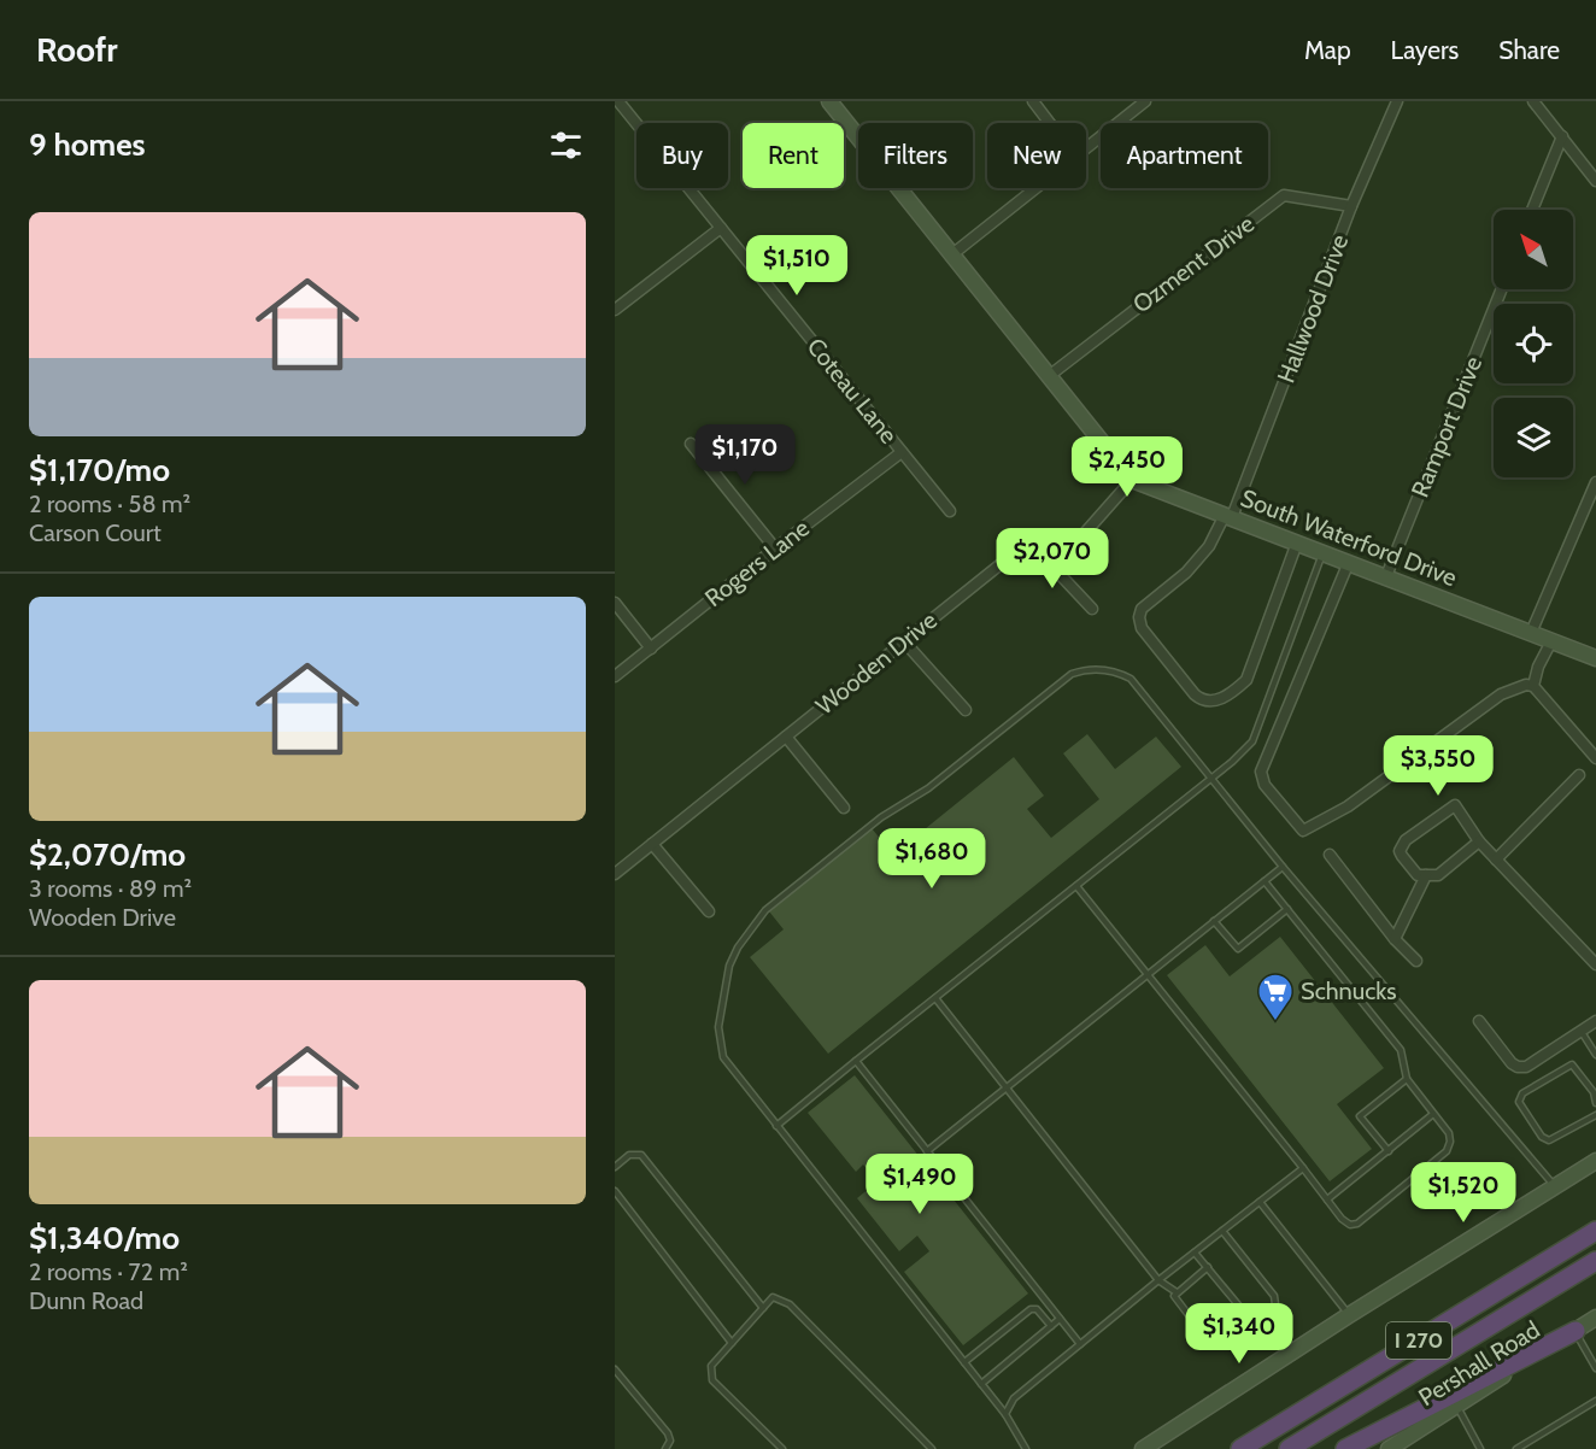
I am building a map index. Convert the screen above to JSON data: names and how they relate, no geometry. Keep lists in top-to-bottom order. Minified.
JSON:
{"streets":{"highway":["I 270"],"street":["Ozment Drive","Hallwood Drive","Coteau Lane","Ramport Drive","South Waterford Drive","Rogers Lane","Wooden Drive","Pershall Road"]},"crossings":[["Ozment Drive","Hallwood Drive"],["Hallwood Drive","South Waterford Drive"],["Coteau Lane","Rogers Lane"],["Ramport Drive","South Waterford Drive"],["South Waterford Drive","Wooden Drive"]],"places":{"supermarket":["Schnucks"]},"north":"top left","page":{"header":"Roofr","nav":["Map","Layers","Share"],"heading":"9 homes","chip":["Buy","Rent","Filters","New","Apartment"],"list":[{"name":"$1,170/mo","note":"2 rooms · 58 m² · Carson Court"},{"name":"$2,070/mo","note":"3 rooms · 89 m² · Wooden Drive"},{"name":"$1,340/mo","note":"2 rooms · 72 m² · Dunn Road"}],"price":["$1,510","$1,170","$2,450","$2,070","$3,550","$1,680","$1,490","$1,520","$1,340"]}}
